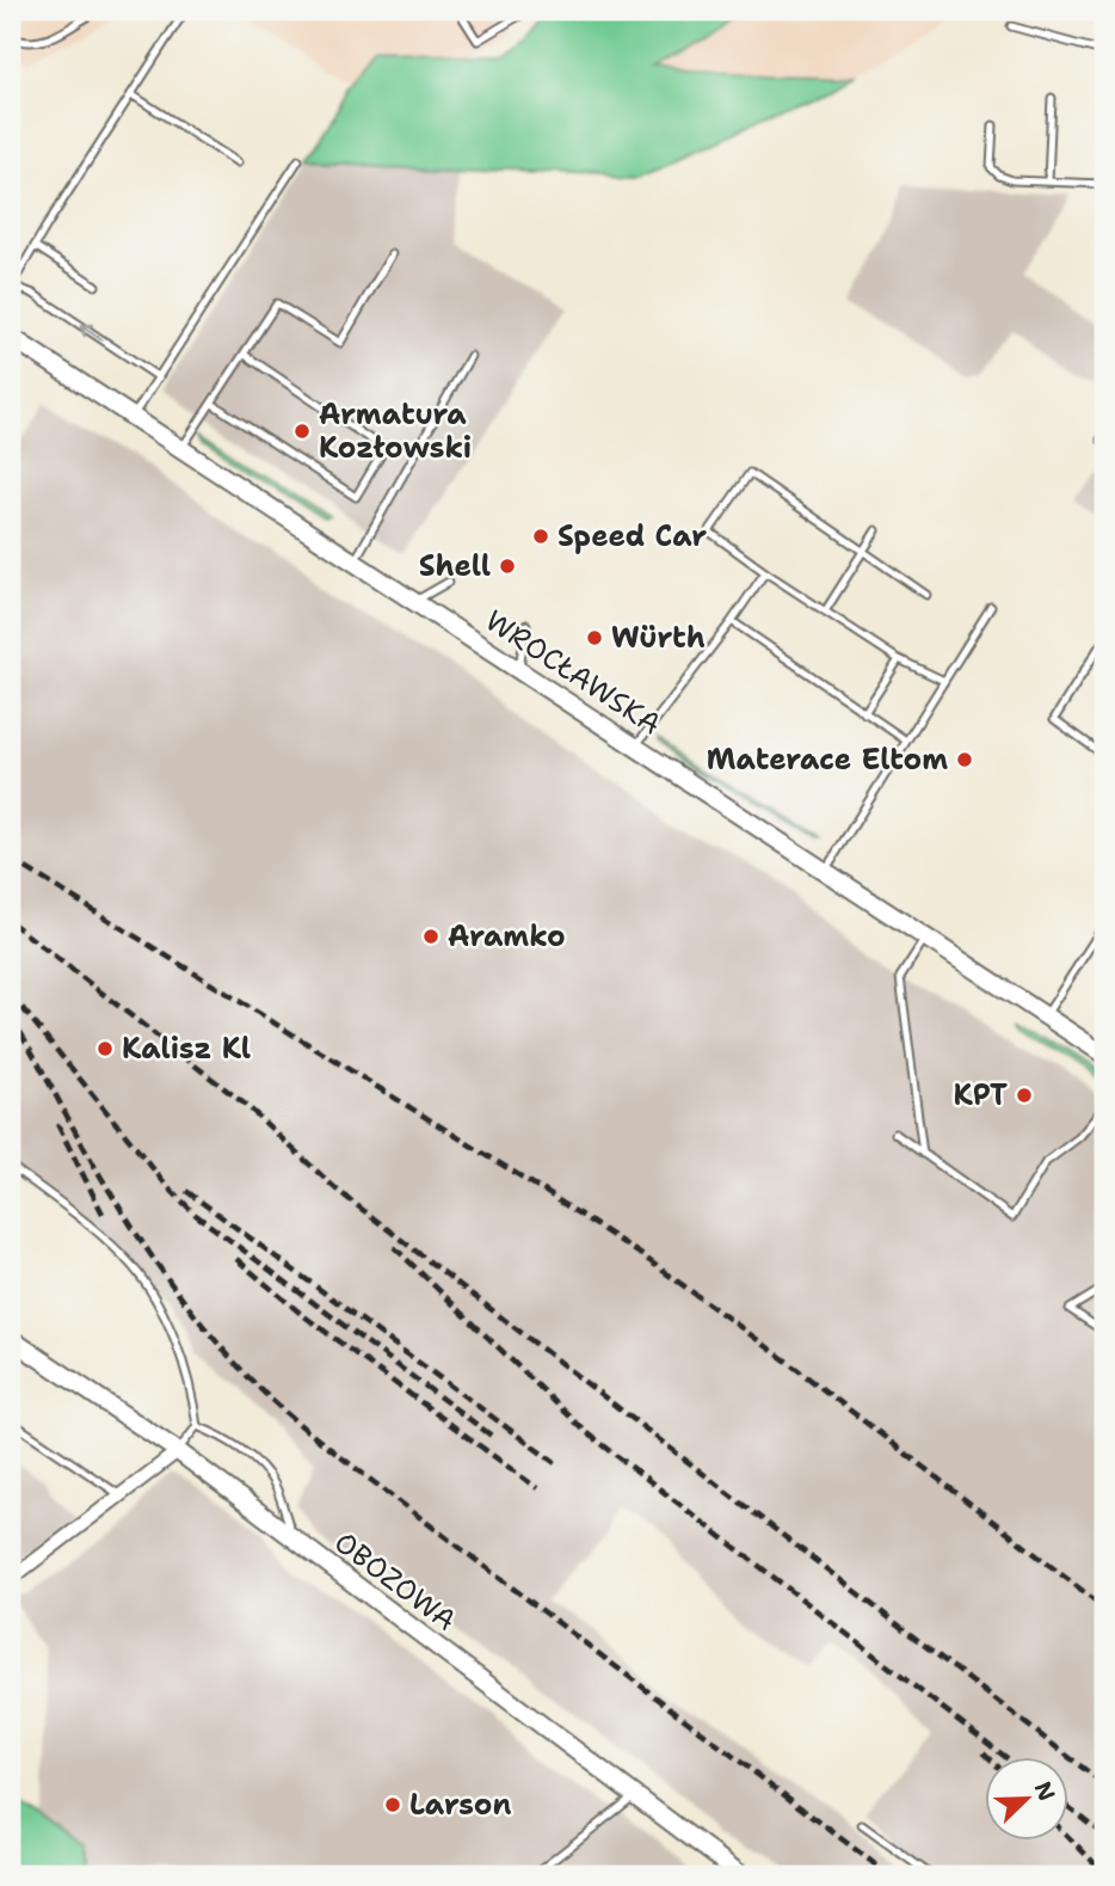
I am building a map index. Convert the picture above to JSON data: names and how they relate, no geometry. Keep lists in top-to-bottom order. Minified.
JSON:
{"streets":{"street":["WROCŁAWSKA","OBOZOWA"]},"places":["Armatura Kozłowski","Speed Car","Shell","Würth","Materace Eltom","Aramko","Kalisz Kl","KPT","Larson"],"north":"top right"}
